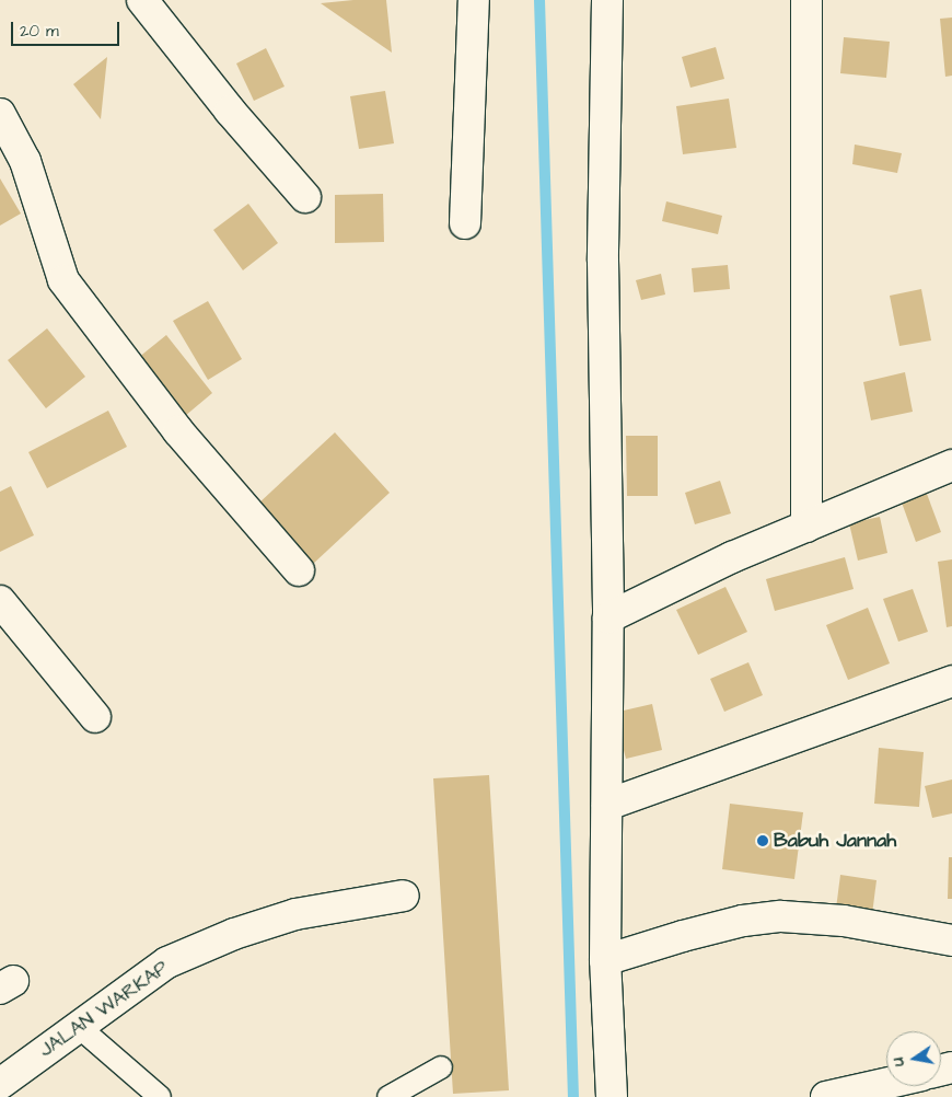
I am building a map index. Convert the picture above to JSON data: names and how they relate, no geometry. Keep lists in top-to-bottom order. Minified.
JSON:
{"streets":{"street":["JALAN WARKAP"]},"places":["Babuh Jannah"],"scale_bar":"20 m","north":"left"}
